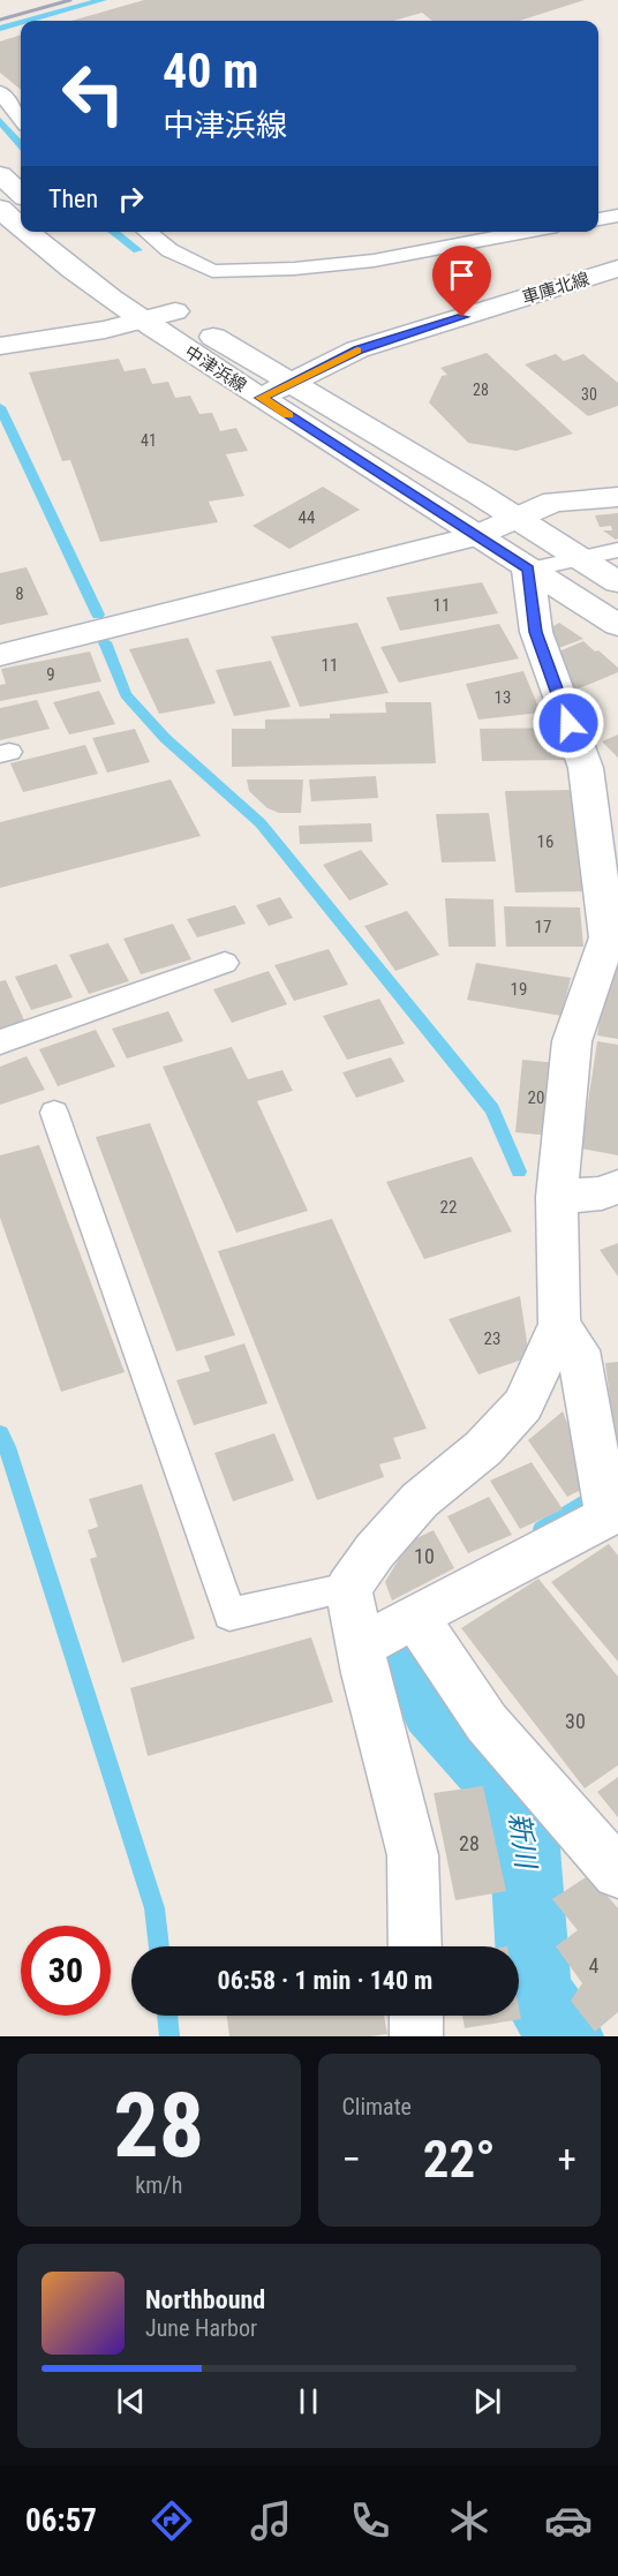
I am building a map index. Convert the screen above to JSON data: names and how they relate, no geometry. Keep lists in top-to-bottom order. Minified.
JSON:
{"streets":{"street":["車庫北線","中津浜線"]},"crossings":[["車庫北線","中津浜線"]],"water":["新川"],"house_numbers":["28","30","41","44","8","11","11","9","13","16","17","19","20","22","23","10","30","28","4"],"page":{"turn":["40 m","中津浜線"],"then":"Then","limit":"30","trip":"06:58 · 1 min · 140 m","tile":[["28","km/h"],"Climate"],"heat":["−","22°","+"],"song":["Northbound","June Harbor"],"tabs":"06:57"}}
